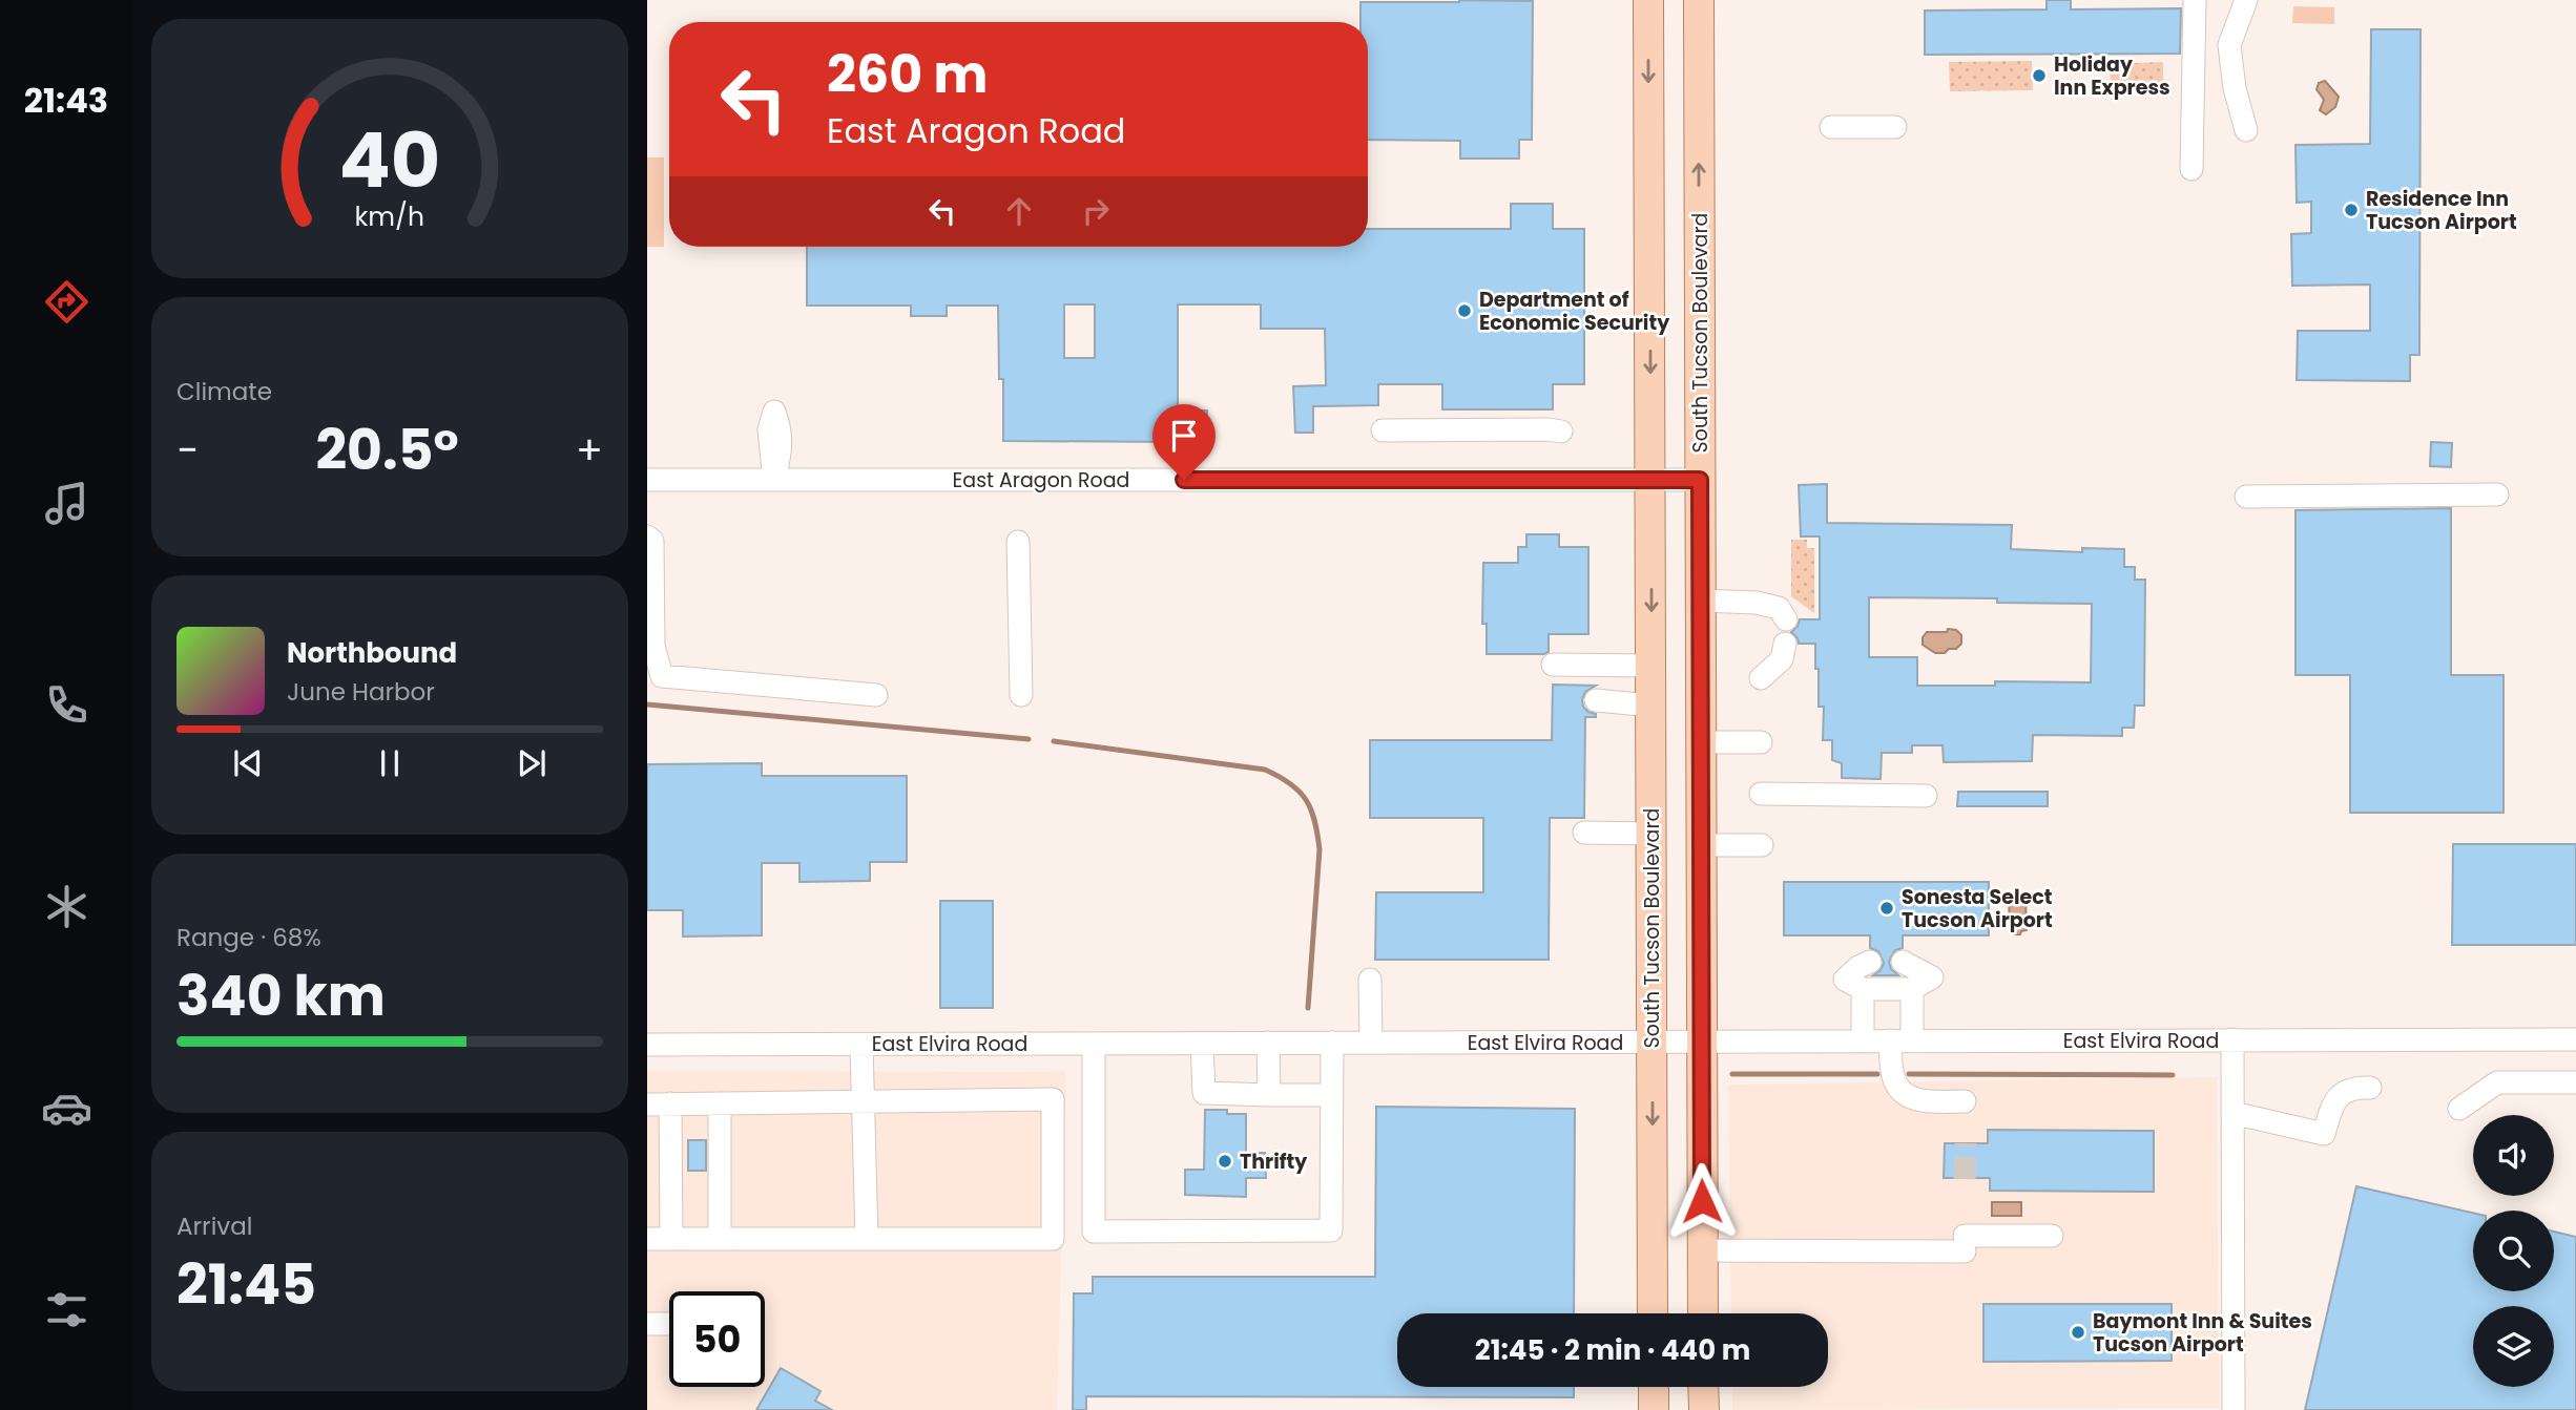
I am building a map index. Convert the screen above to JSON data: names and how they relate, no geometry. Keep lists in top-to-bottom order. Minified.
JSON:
{"streets":{"main road":["South Tucson Boulevard"],"street":["East Aragon Road","East Elvira Road"]},"crossings":[["South Tucson Boulevard","East Aragon Road"],["South Tucson Boulevard","East Elvira Road"]],"places":["Holiday Inn Express","Residence Inn Tucson Airport","Department of Economic Security","Sonesta Select Tucson Airport","Thrifty","Baymont Inn & Suites Tucson Airport"],"page":{"tabs":"21:43","turn":["260 m","East Aragon Road"],"tile":["Climate",["Range · 68%","340 km"],["Arrival","21:45"]],"heat":["−","20.5°","+"],"song":["Northbound","June Harbor"],"limit":"50","trip":"21:45 · 2 min · 440 m","gauge":["40","km/h"]}}
